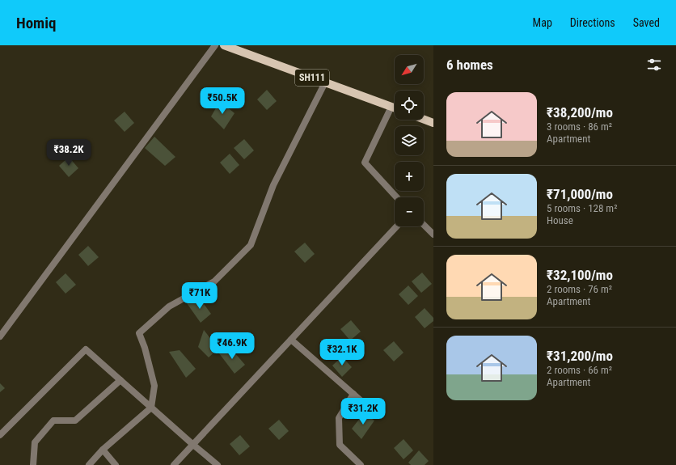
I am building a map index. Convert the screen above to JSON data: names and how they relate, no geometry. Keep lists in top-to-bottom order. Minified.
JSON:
{"streets":{"main road":["SH111"]},"north":"bottom left","page":{"header":"Homiq","nav":["Map","Directions","Saved"],"heading":"6 homes","map_buttons":["+","−"],"list":[{"name":"₹38,200/mo","note":"3 rooms · 86 m² · Apartment"},{"name":"₹71,000/mo","note":"5 rooms · 128 m² · House"},{"name":"₹32,100/mo","note":"2 rooms · 76 m² · Apartment"},{"name":"₹31,200/mo","note":"2 rooms · 66 m² · Apartment"}],"price":["₹50.5K","₹38.2K","₹71K","₹46.9K","₹32.1K","₹31.2K"]}}
